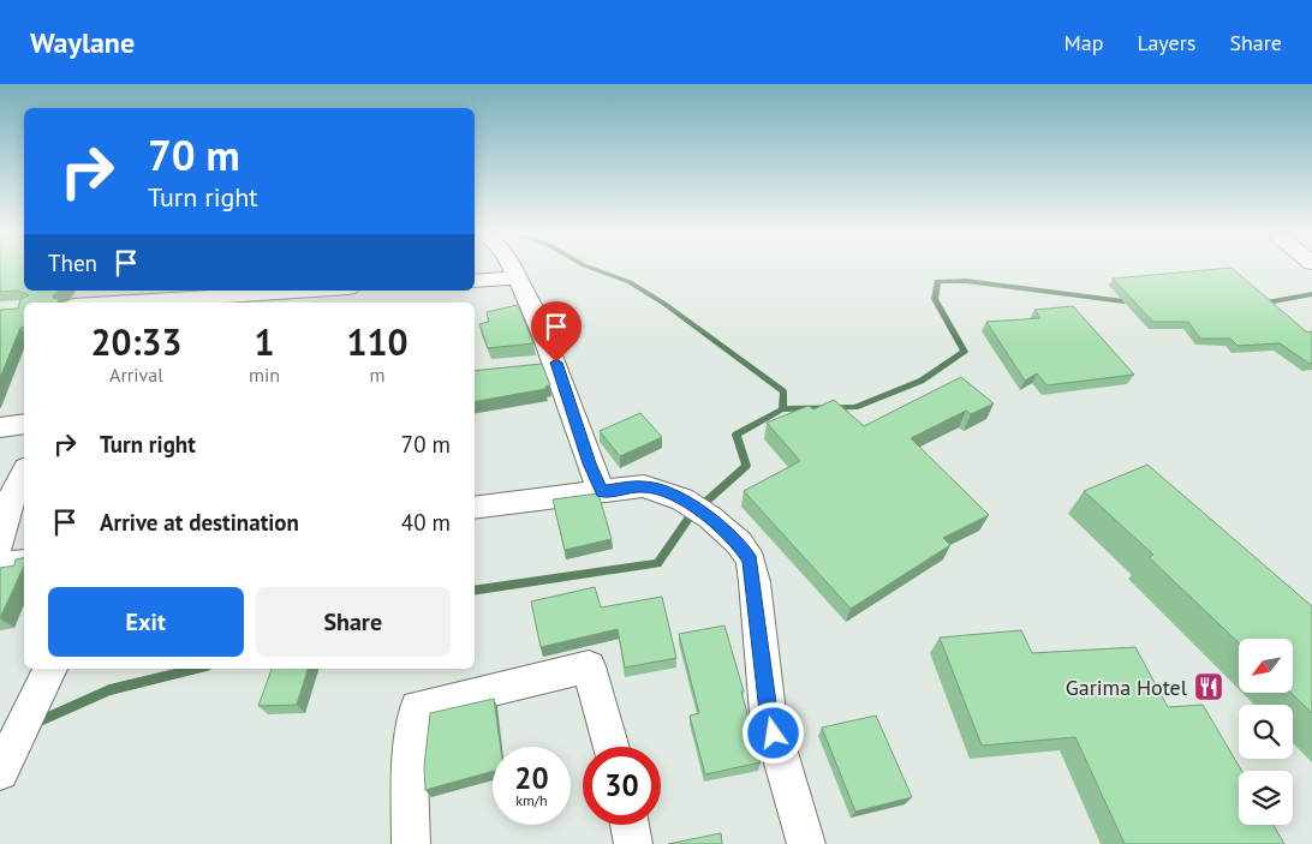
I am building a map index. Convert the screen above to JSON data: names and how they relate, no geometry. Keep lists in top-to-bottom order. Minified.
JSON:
{"places":{"restaurant":["Garima Hotel"]},"north":"bottom left","page":{"header":"Waylane","nav":["Map","Layers","Share"],"turn":["70 m","Turn right"],"then":"Then","eta":["20:33","Arrival","1","min","110","m"],"list":[{"name":"Turn right","value":"70 m"},{"name":"Arrive at destination","value":"40 m"}],"buttons":["Exit","Share"],"speed":"20 km/h","limit":"30"}}
